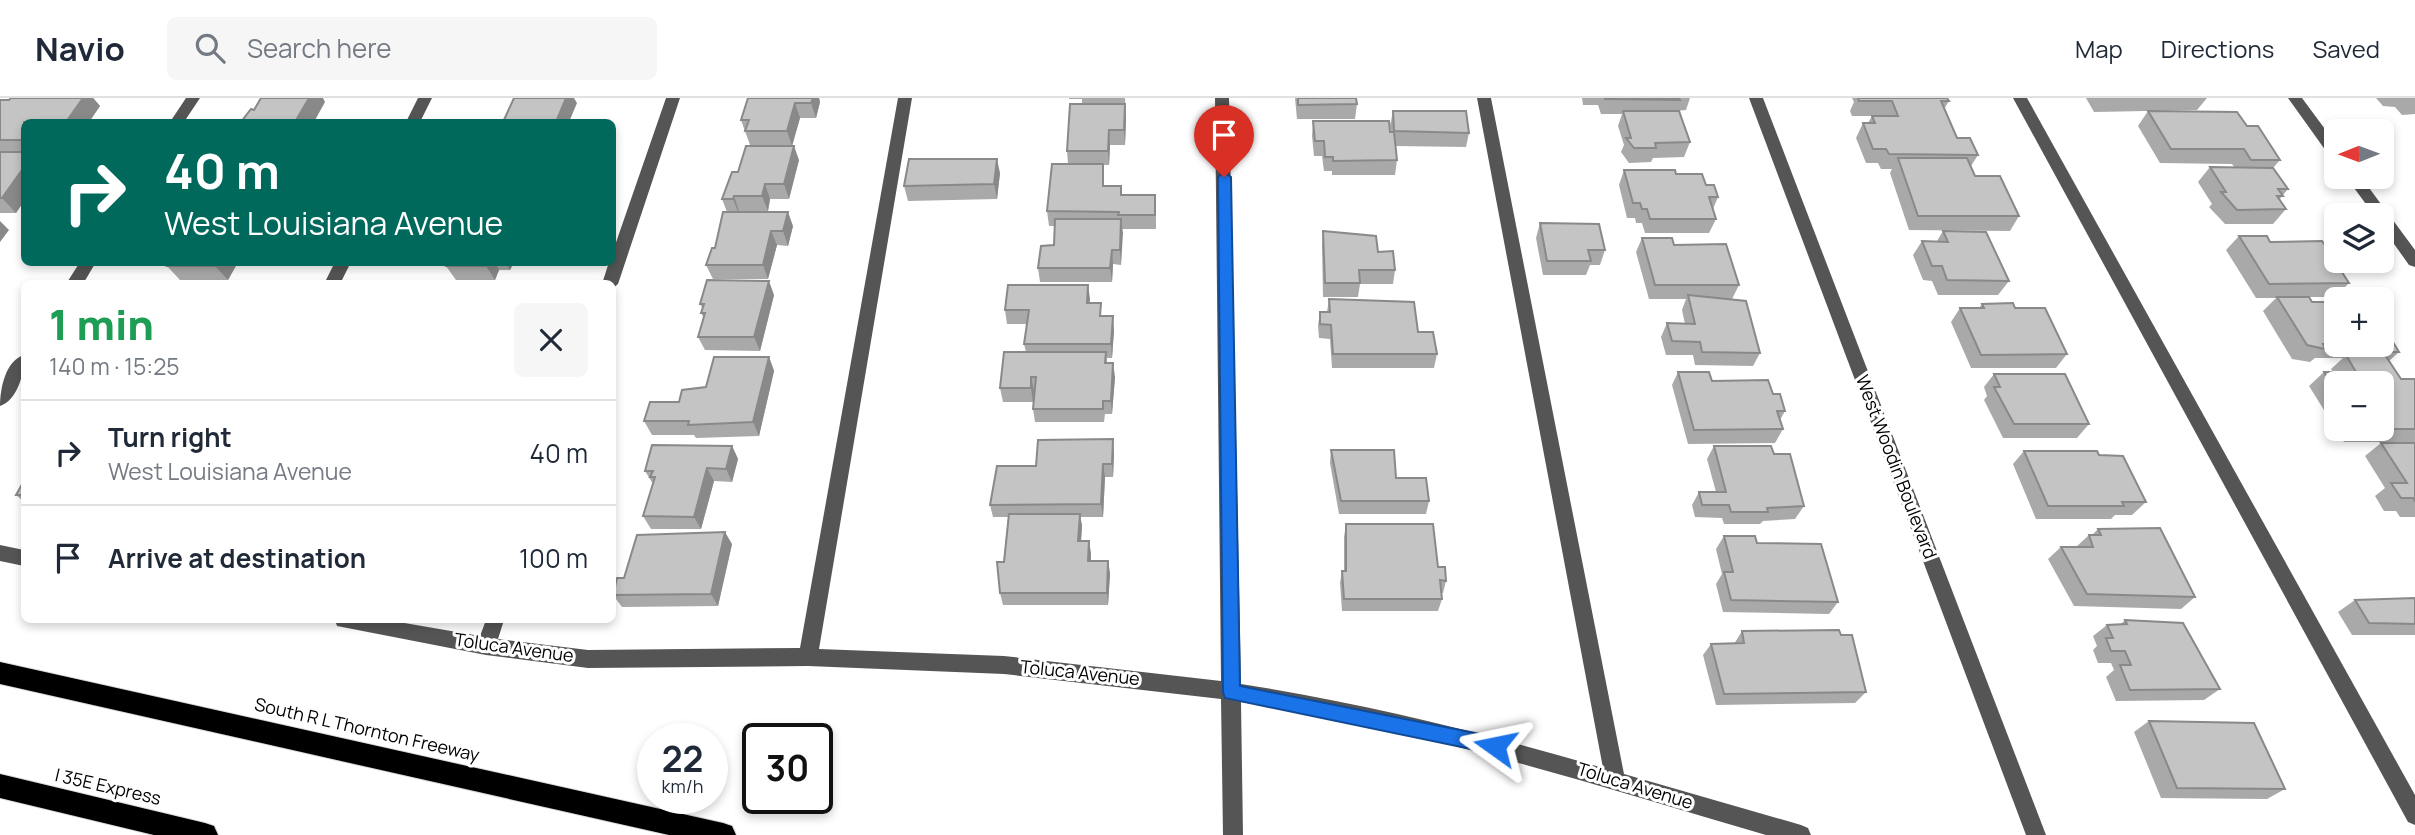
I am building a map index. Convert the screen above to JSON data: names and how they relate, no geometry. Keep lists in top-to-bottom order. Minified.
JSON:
{"streets":{"highway":["South R L Thornton Freeway","I 35E Express"],"street":["West Woodin Boulevard","Toluca Avenue"]},"north":"left","page":{"header":"Navio","search":"Search here","nav":["Map","Directions","Saved"],"map_buttons":["+","−"],"turn":["40 m","West Louisiana Avenue"],"heading":["1 min","140 m · 15:25"],"list":[{"name":"Turn right","note":"West Louisiana Avenue","value":"40 m"},{"name":"Arrive at destination","value":"100 m"}],"speed":"22 km/h","limit":"30"}}
